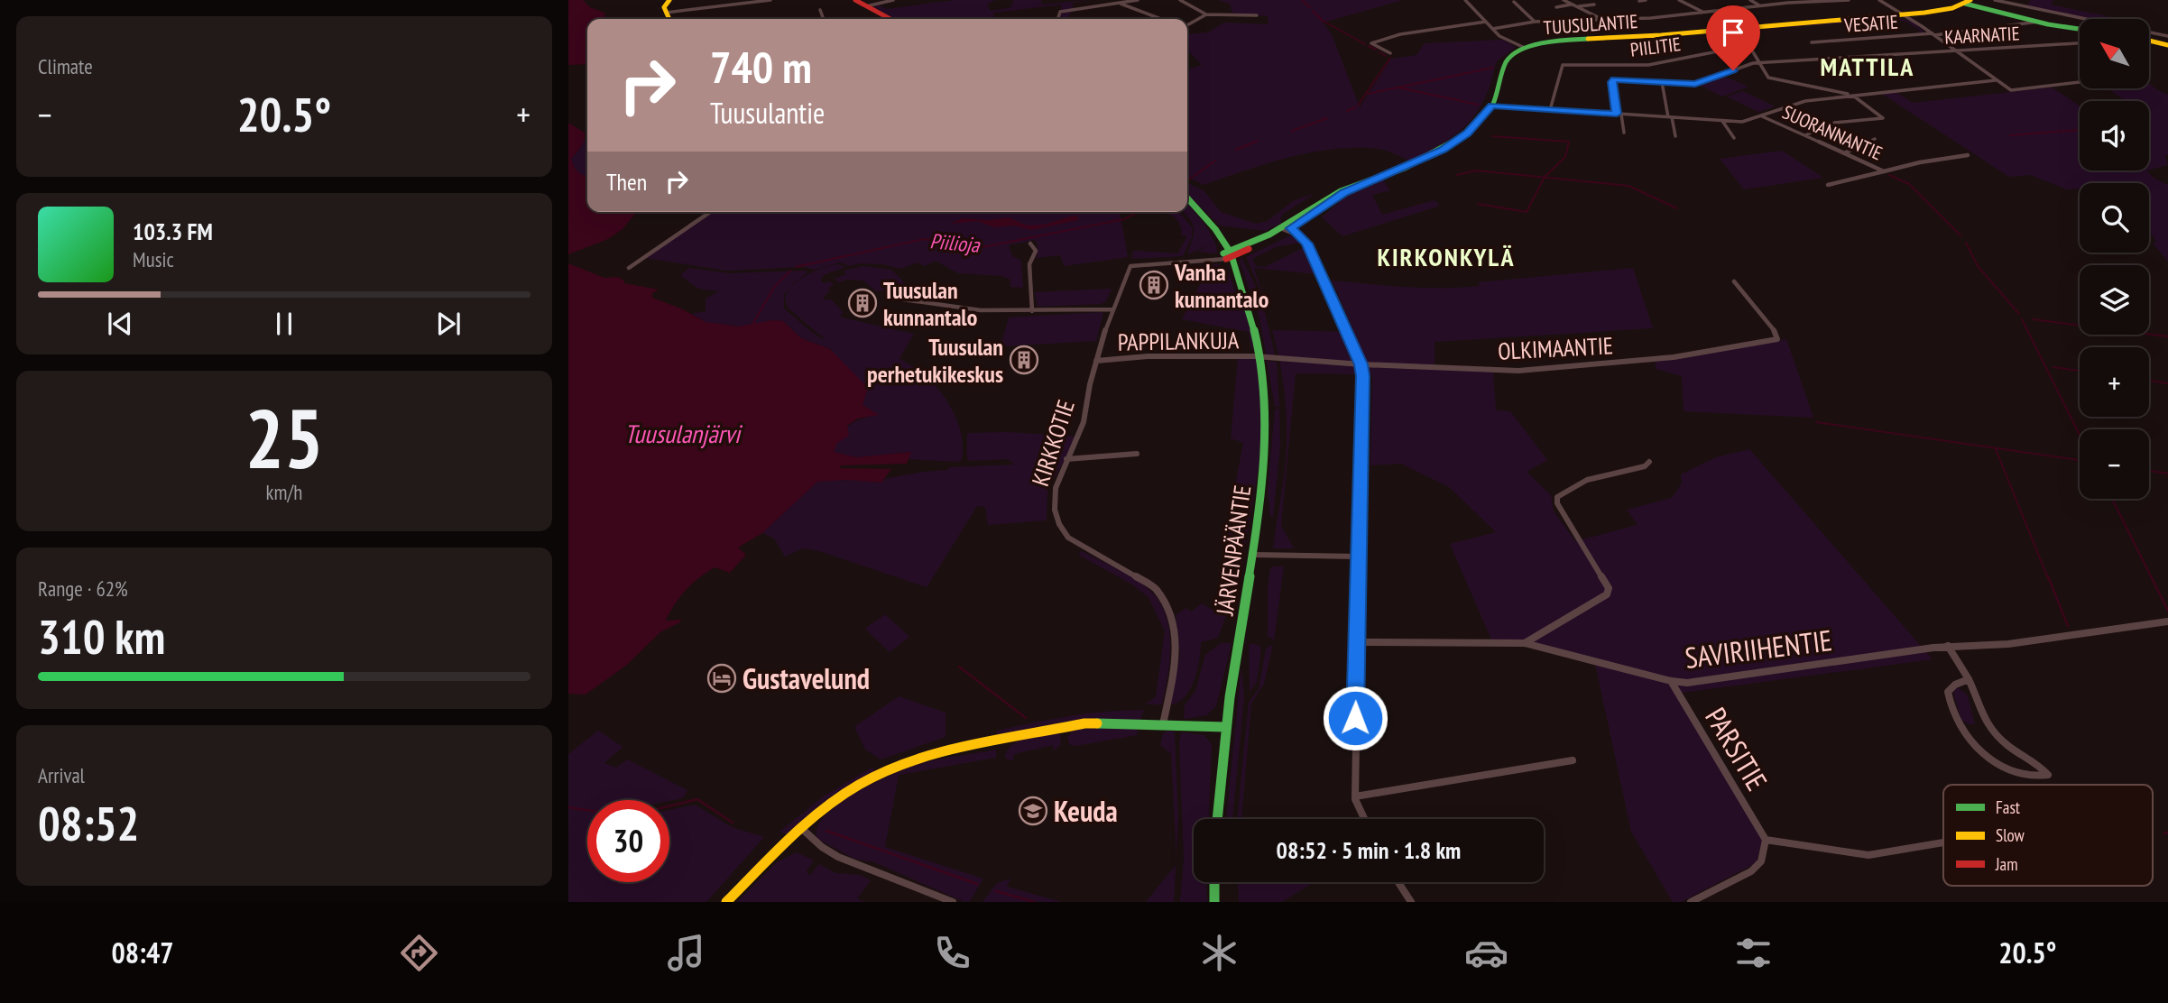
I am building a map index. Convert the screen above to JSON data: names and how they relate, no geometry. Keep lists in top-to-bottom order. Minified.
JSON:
{"streets":{"main road":["TUUSULANTIE","JÄRVENPÄÄNTIE"],"street":["VESATIE","KAARNATIE","PIILITIE","SUORANNANTIE","PAPPILANKUJA","OLKIMAANTIE","KIRKKOTIE","SAVIRIIHENTIE","PARSITIE"]},"crossings":[["TUUSULANTIE","KIRKKOTIE"],["TUUSULANTIE","JÄRVENPÄÄNTIE"],["PAPPILANKUJA","OLKIMAANTIE"],["PAPPILANKUJA","KIRKKOTIE"],["PAPPILANKUJA","JÄRVENPÄÄNTIE"],["OLKIMAANTIE","JÄRVENPÄÄNTIE"],["KIRKKOTIE","JÄRVENPÄÄNTIE"],["SAVIRIIHENTIE","PARSITIE"]],"districts":["MATTILA","KIRKONKYLÄ"],"water":["Piilioja","Tuusulanjärvi"],"places":{"building":["Vanha kunnantalo","Tuusulan kunnantalo","Tuusulan perhetukikeskus"],"hotel":["Gustavelund"],"school or university":["Keuda"]},"legend":["Fast","Slow","Jam"],"north":"top left","page":{"tile":["Climate",["25","km/h"],["Range · 62%","310 km"],["Arrival","08:52"]],"map_buttons":["+","−"],"turn":["740 m","Tuusulantie"],"heat":["−","20.5°","+"],"then":"Then","song":["103.3 FM","Music"],"limit":"30","trip":"08:52 · 5 min · 1.8 km","tabs":["08:47","20.5°"]}}
